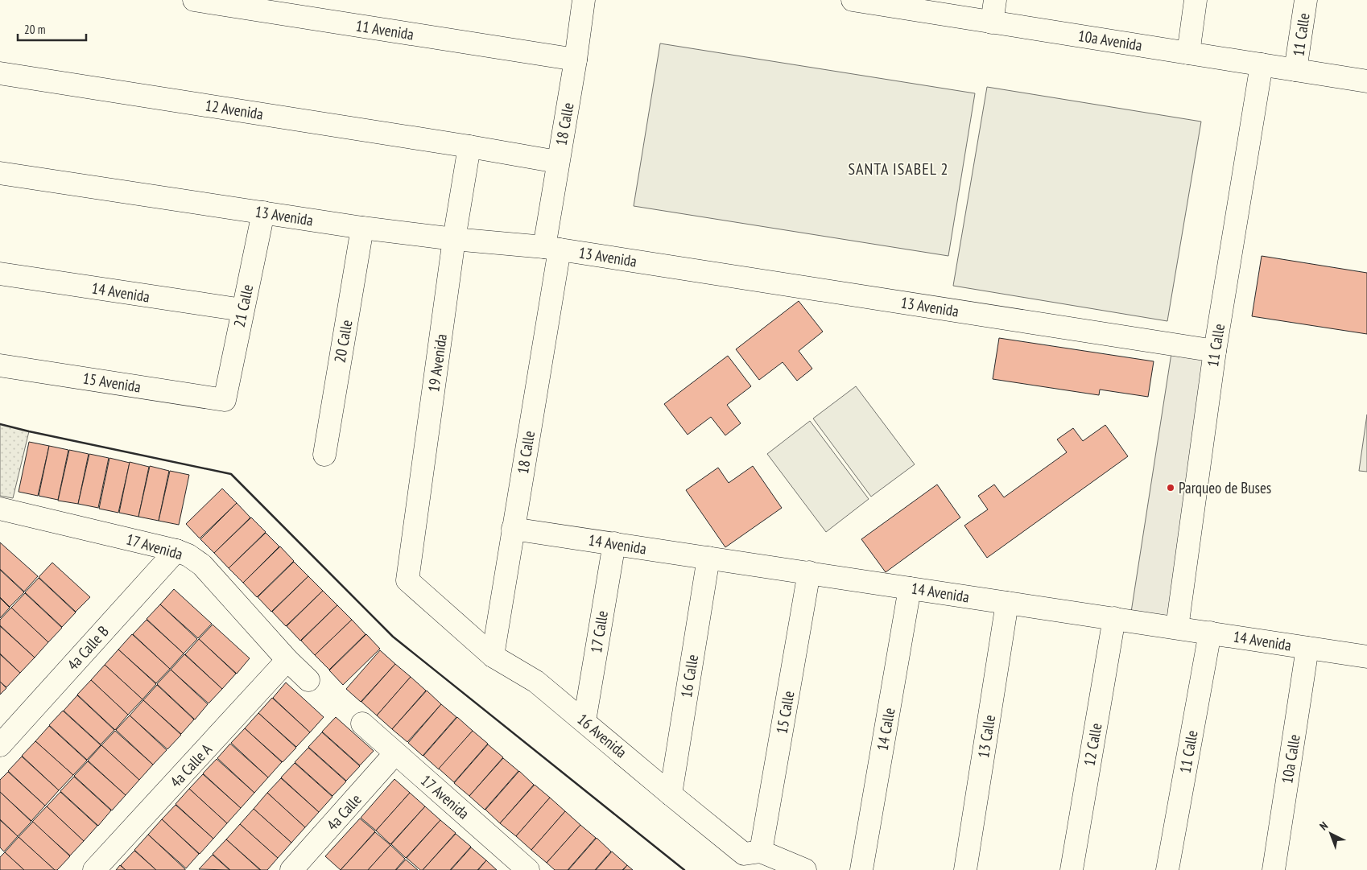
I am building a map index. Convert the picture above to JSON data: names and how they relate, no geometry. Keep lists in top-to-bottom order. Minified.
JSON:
{"streets":{"street":["11 Avenida","11 Calle","10a Avenida","12 Avenida","18 Calle","13 Avenida","14 Avenida","21 Calle","20 Calle","19 Avenida","15 Avenida","17 Avenida","17 Calle","4a Calle B","16 Calle","15 Calle","14 Calle","16 Avenida","13 Calle","12 Calle","10a Calle","4a Calle A","4a Calle"]},"crossings":[["11 Avenida","18 Calle"],["11 Calle","10a Avenida"],["11 Calle","13 Avenida"],["11 Calle","14 Avenida"],["12 Avenida","18 Calle"],["12 Avenida","19 Avenida"],["18 Calle","13 Avenida"],["18 Calle","14 Avenida"],["18 Calle","16 Avenida"],["13 Avenida","21 Calle"],["13 Avenida","20 Calle"],["13 Avenida","19 Avenida"],["14 Avenida","21 Calle"],["14 Avenida","17 Calle"],["14 Avenida","16 Calle"],["14 Avenida","15 Calle"],["14 Avenida","14 Calle"],["14 Avenida","13 Calle"],["14 Avenida","12 Calle"],["14 Avenida","10a Calle"],["21 Calle","15 Avenida"],["19 Avenida","16 Avenida"],["17 Avenida","4a Calle B"],["17 Avenida","4a Calle A"],["17 Avenida","4a Calle"],["17 Calle","16 Avenida"],["16 Calle","16 Avenida"],["15 Calle","16 Avenida"]],"districts":["SANTA ISABEL 2"],"places":["Parqueo de Buses"],"scale_bar":"20 m","north":"top left"}
